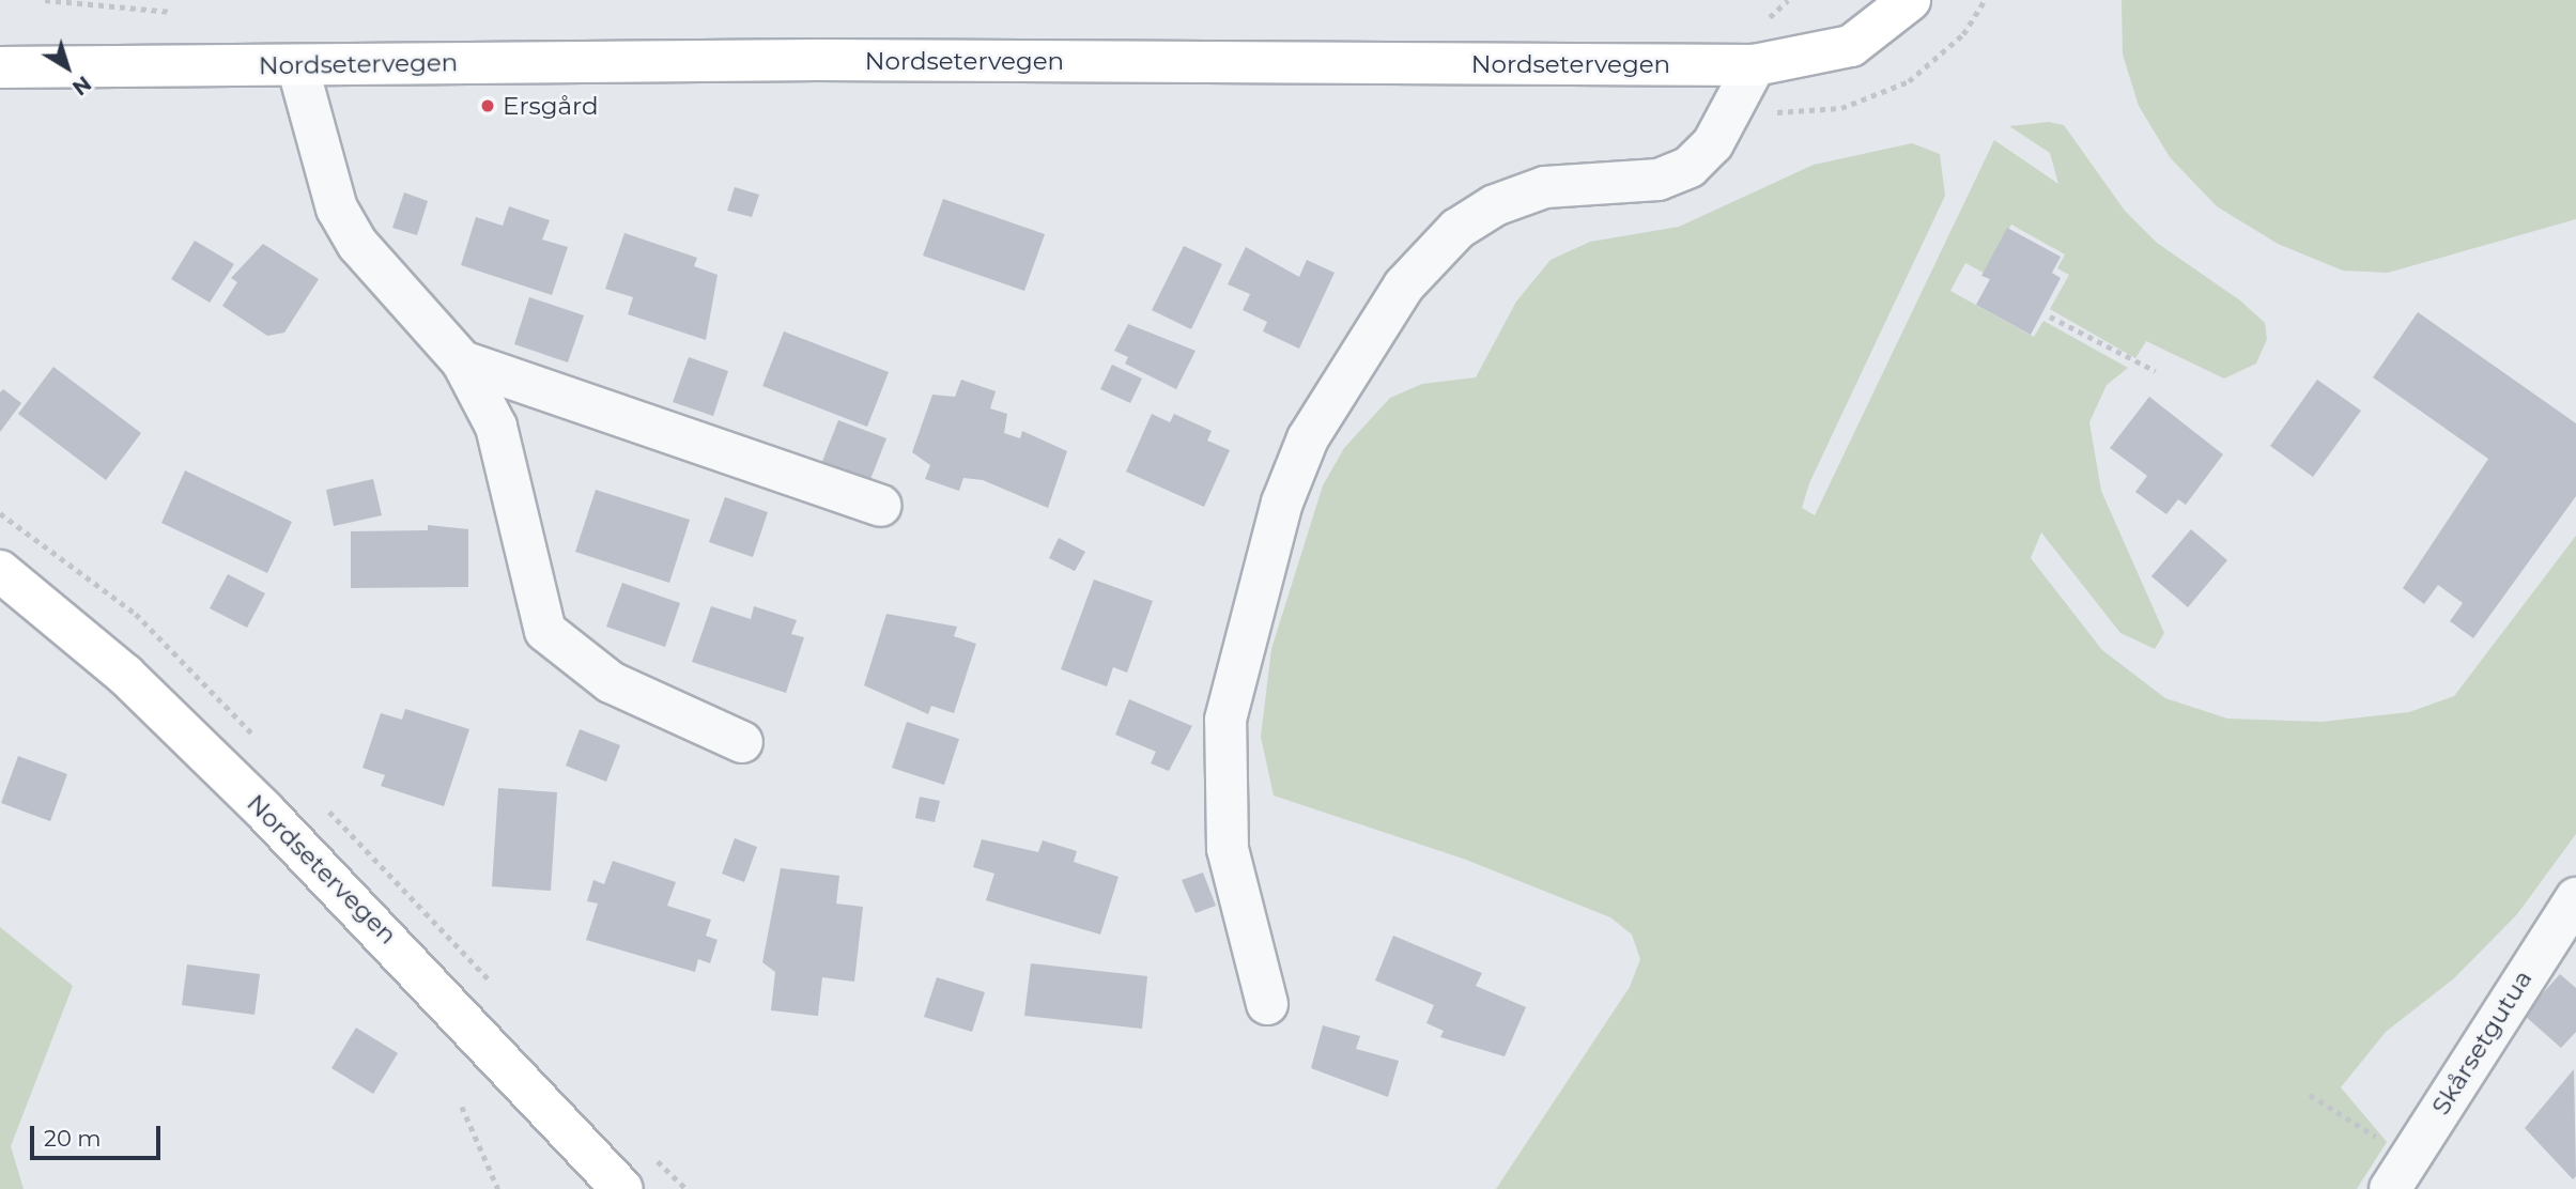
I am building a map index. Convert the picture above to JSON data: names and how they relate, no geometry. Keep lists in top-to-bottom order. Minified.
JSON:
{"streets":{"main road":["Nordsetervegen"],"street":["Skårsetgutua"]},"places":["Ersgård"],"scale_bar":"20 m","north":"bottom right"}
